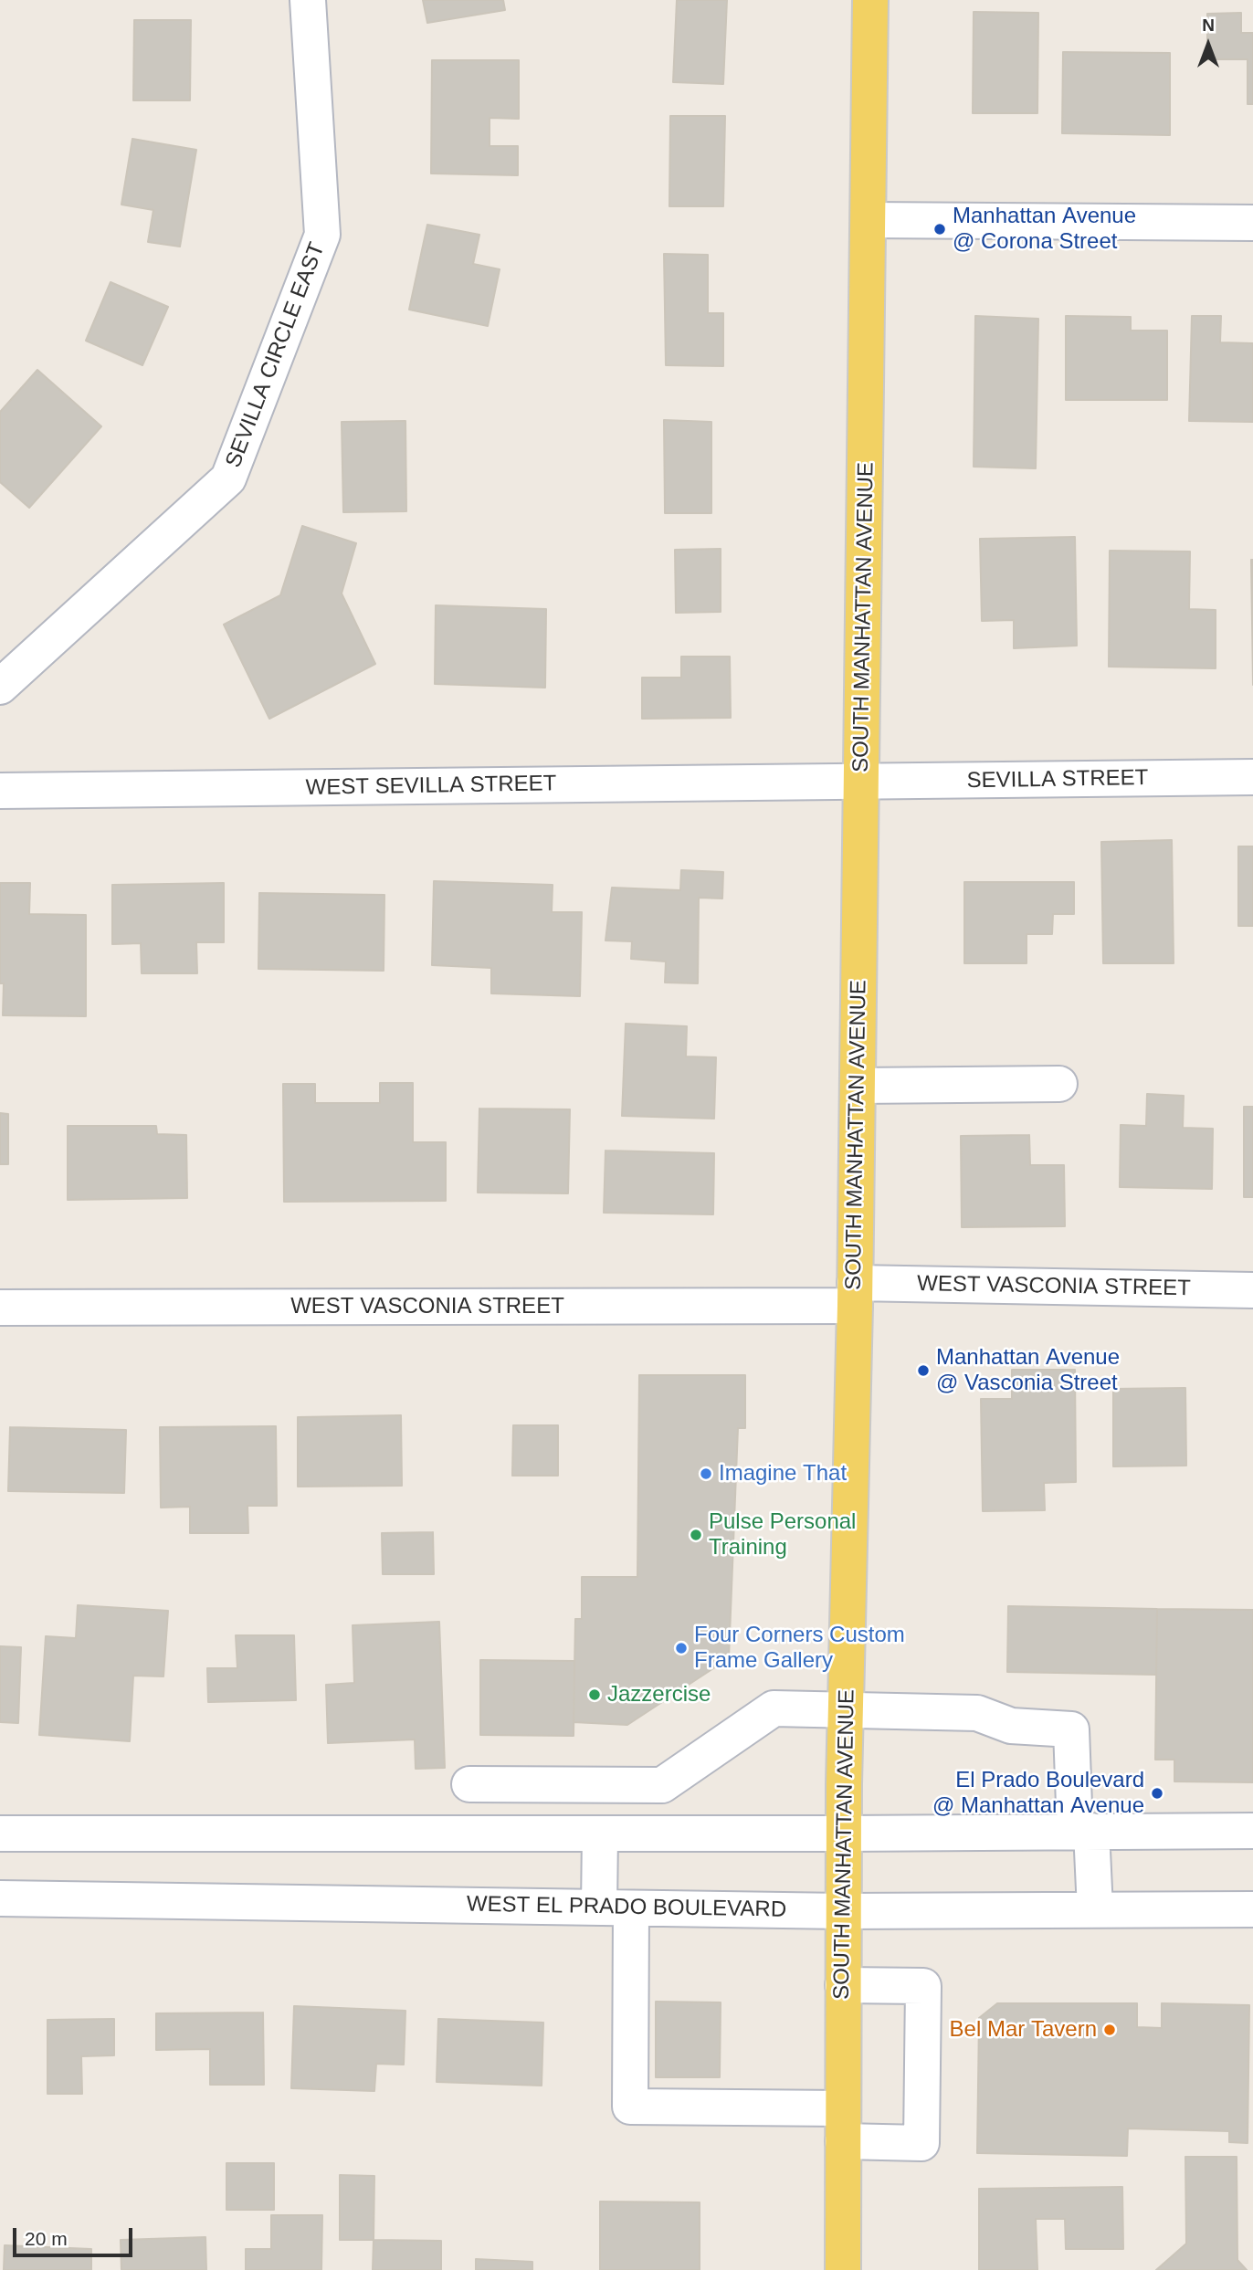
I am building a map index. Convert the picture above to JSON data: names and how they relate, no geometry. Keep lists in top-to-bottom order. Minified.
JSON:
{"streets":{"main road":["SOUTH MANHATTAN AVENUE"],"street":["SEVILLA CIRCLE EAST","SEVILLA STREET","WEST SEVILLA STREET","WEST VASCONIA STREET","WEST EL PRADO BOULEVARD"]},"crossings":[["SOUTH MANHATTAN AVENUE","SEVILLA STREET"],["SOUTH MANHATTAN AVENUE","WEST SEVILLA STREET"],["SOUTH MANHATTAN AVENUE","WEST VASCONIA STREET"],["SOUTH MANHATTAN AVENUE","WEST EL PRADO BOULEVARD"],["SEVILLA STREET","WEST SEVILLA STREET"]],"places":["Manhattan Avenue @ Corona Street","Manhattan Avenue @ Vasconia Street","Imagine That","Pulse Personal Training","Four Corners Custom Frame Gallery","Jazzercise","El Prado Boulevard @ Manhattan Avenue","Bel Mar Tavern"],"scale_bar":"20 m","north":"top"}
